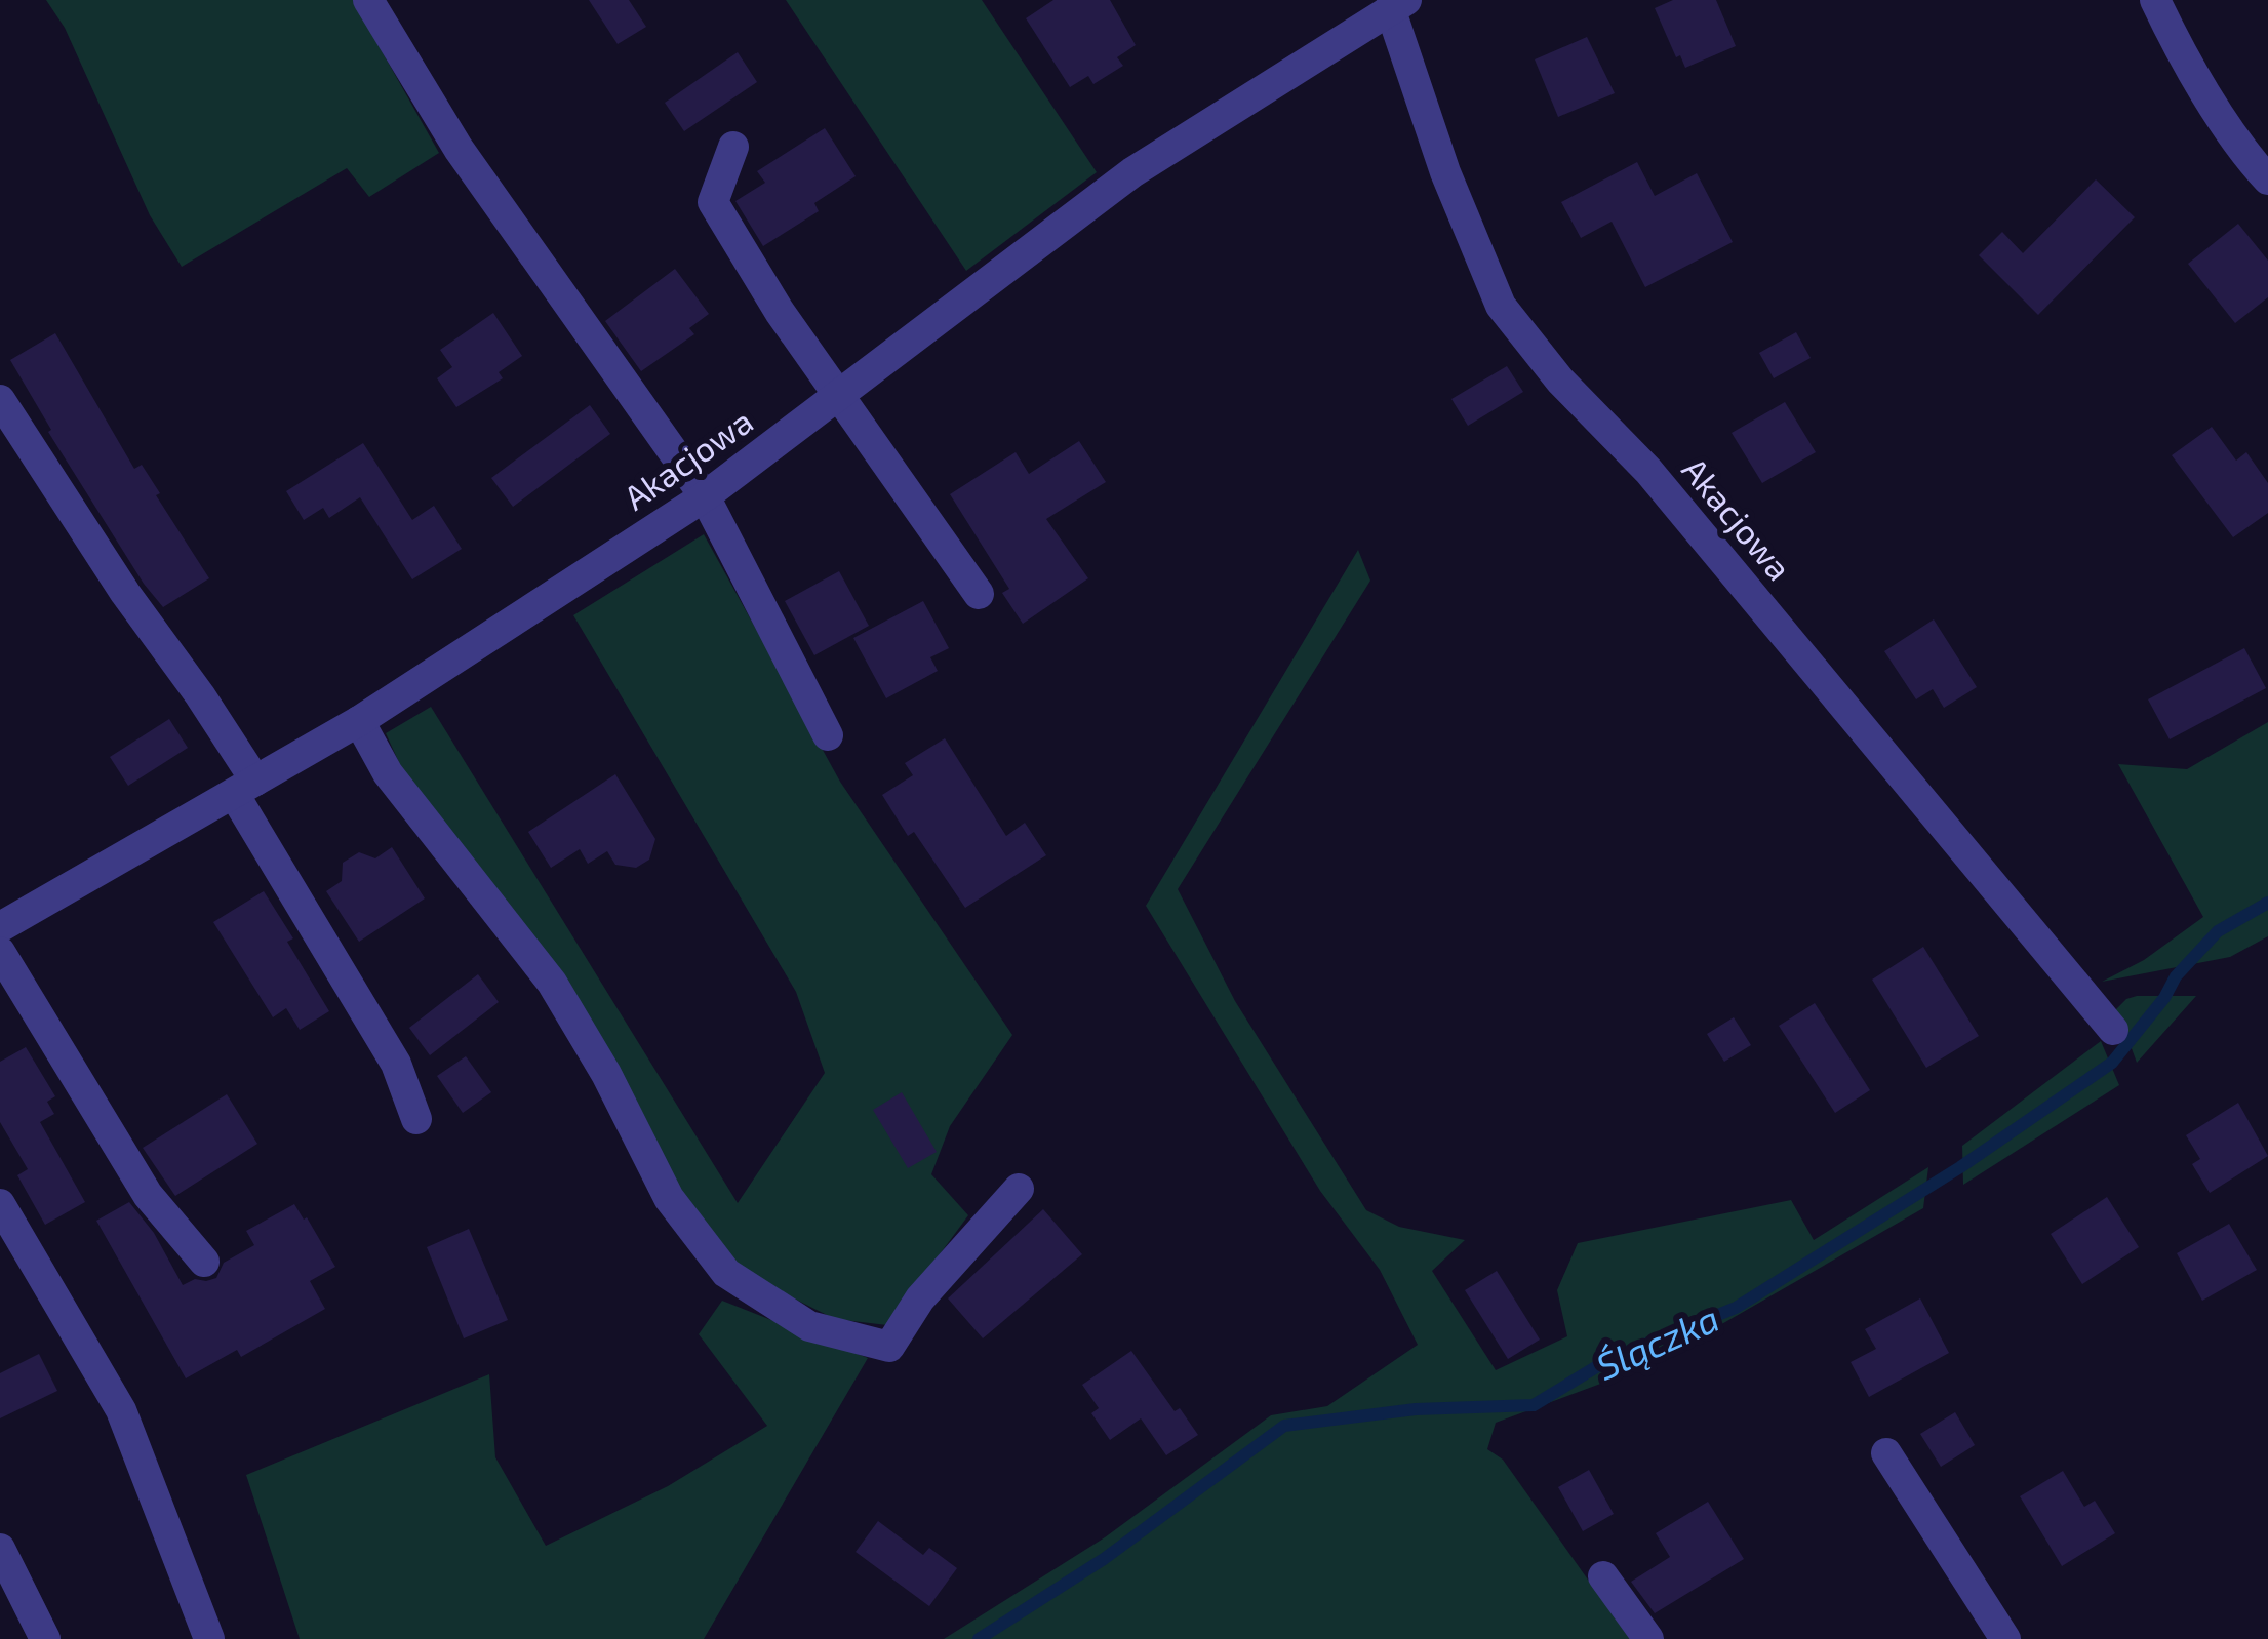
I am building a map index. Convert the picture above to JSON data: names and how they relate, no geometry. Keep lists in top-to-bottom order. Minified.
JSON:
{"streets":{"street":["Akacjowa"]},"water":["Ślączka"]}
